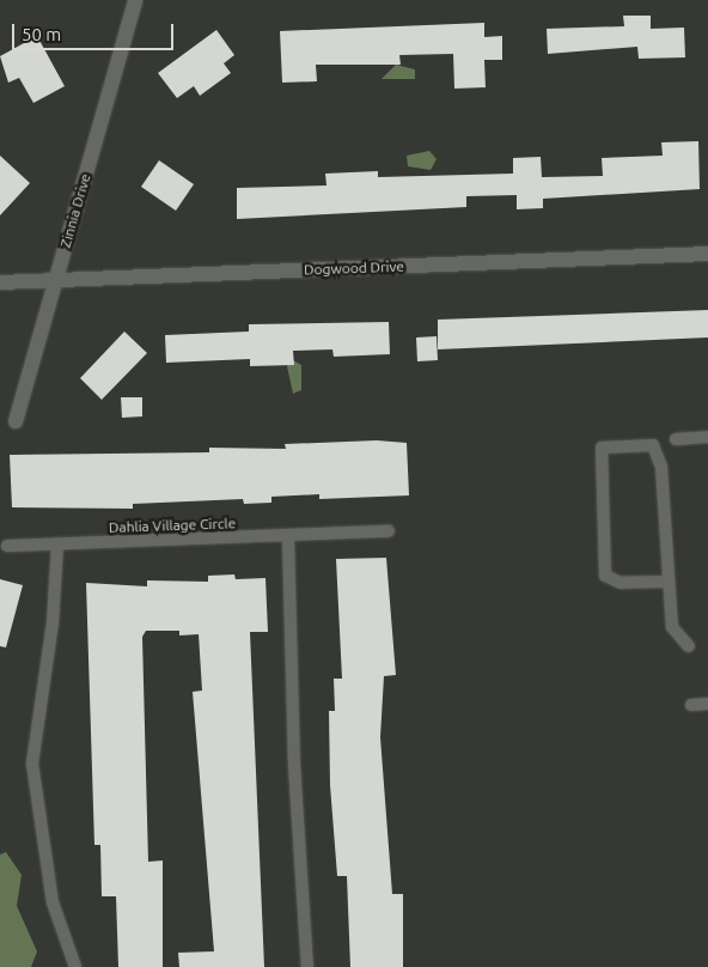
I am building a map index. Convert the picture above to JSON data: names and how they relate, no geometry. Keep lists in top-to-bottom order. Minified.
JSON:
{"streets":{"street":["Zinnia Drive","Dogwood Drive"],"lane":["Dahlia Village Circle"]},"crossings":[["Zinnia Drive","Dogwood Drive"]],"scale_bar":"50 m"}
